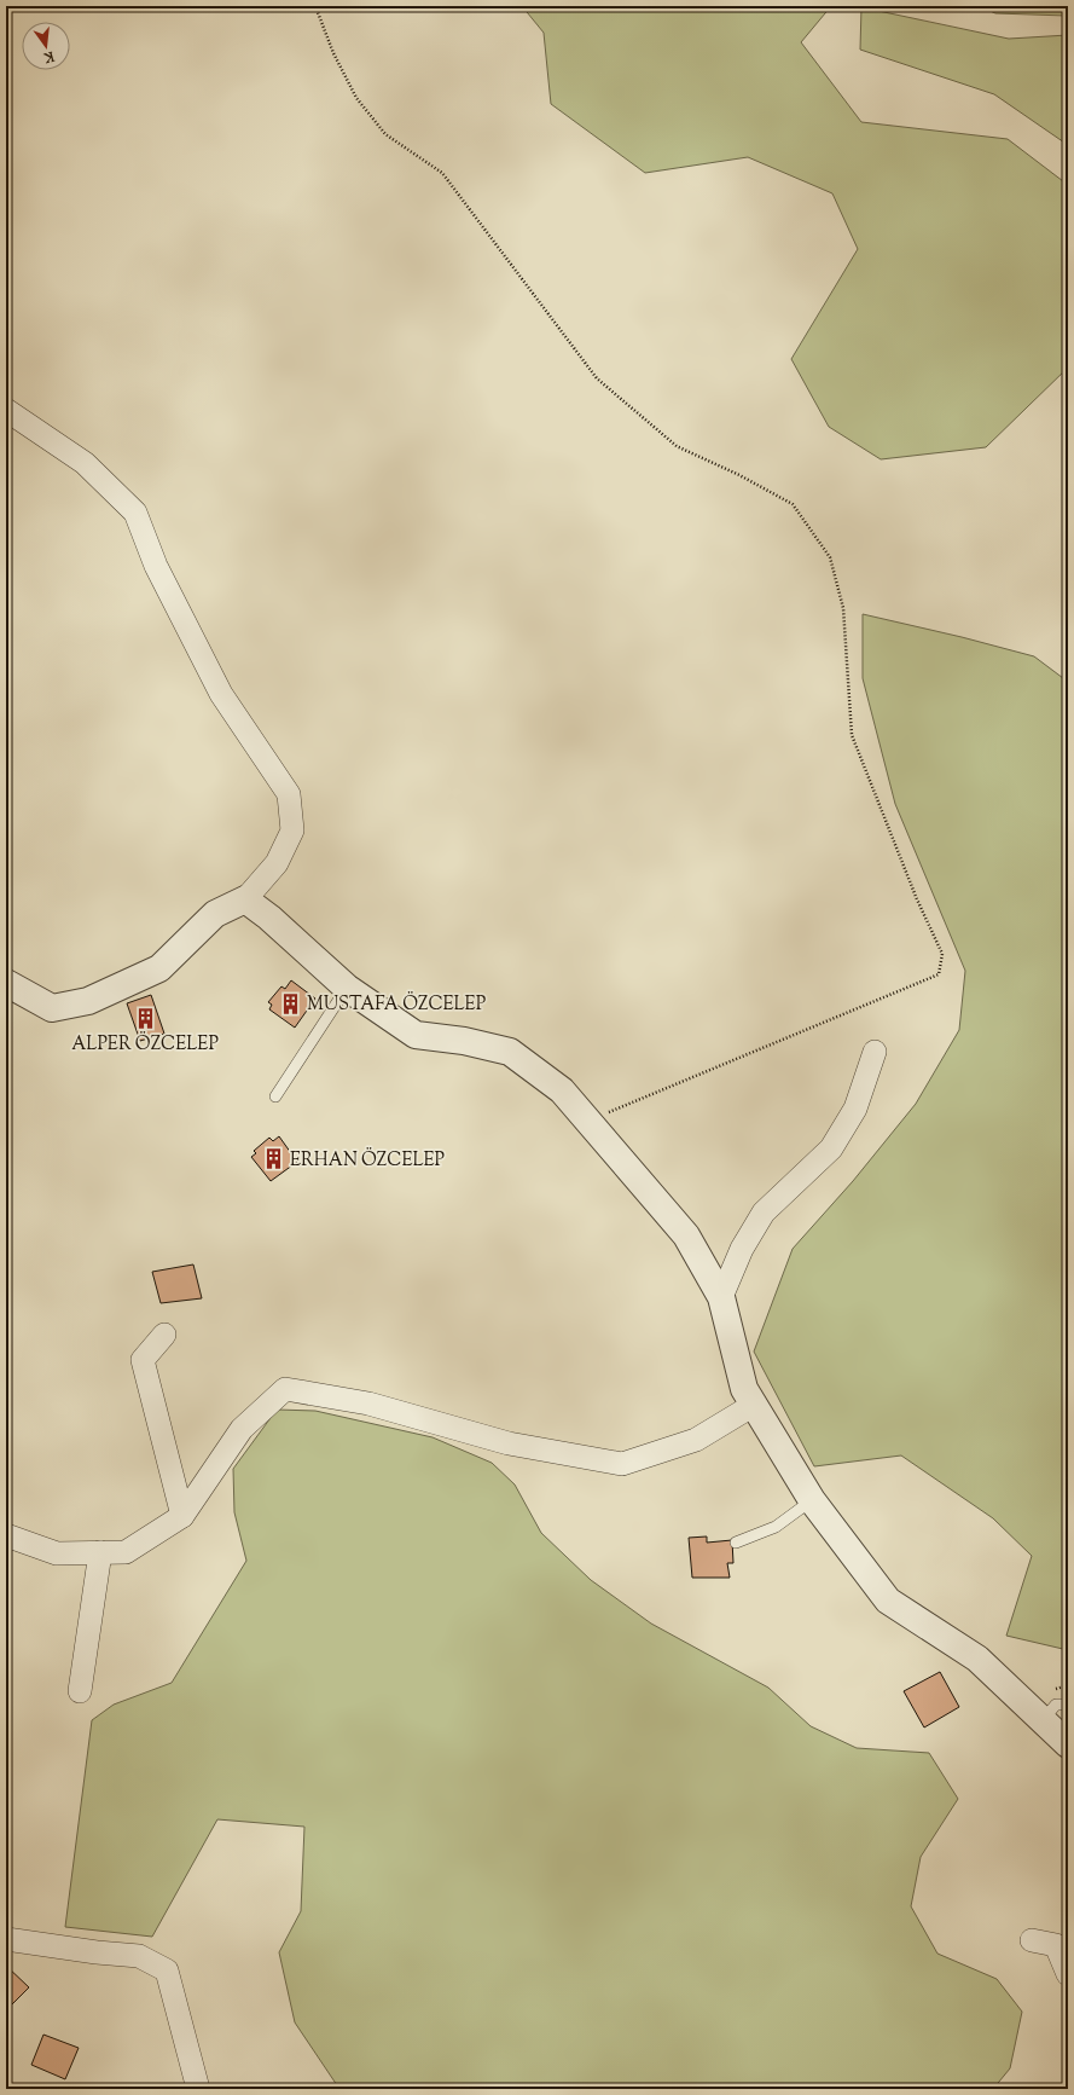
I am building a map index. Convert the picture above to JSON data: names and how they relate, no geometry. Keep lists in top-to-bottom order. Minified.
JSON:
{"places":{"building":["MUSTAFA ÖZCELEP","ALPER ÖZCELEP","ERHAN ÖZCELEP"]},"north":"bottom"}
